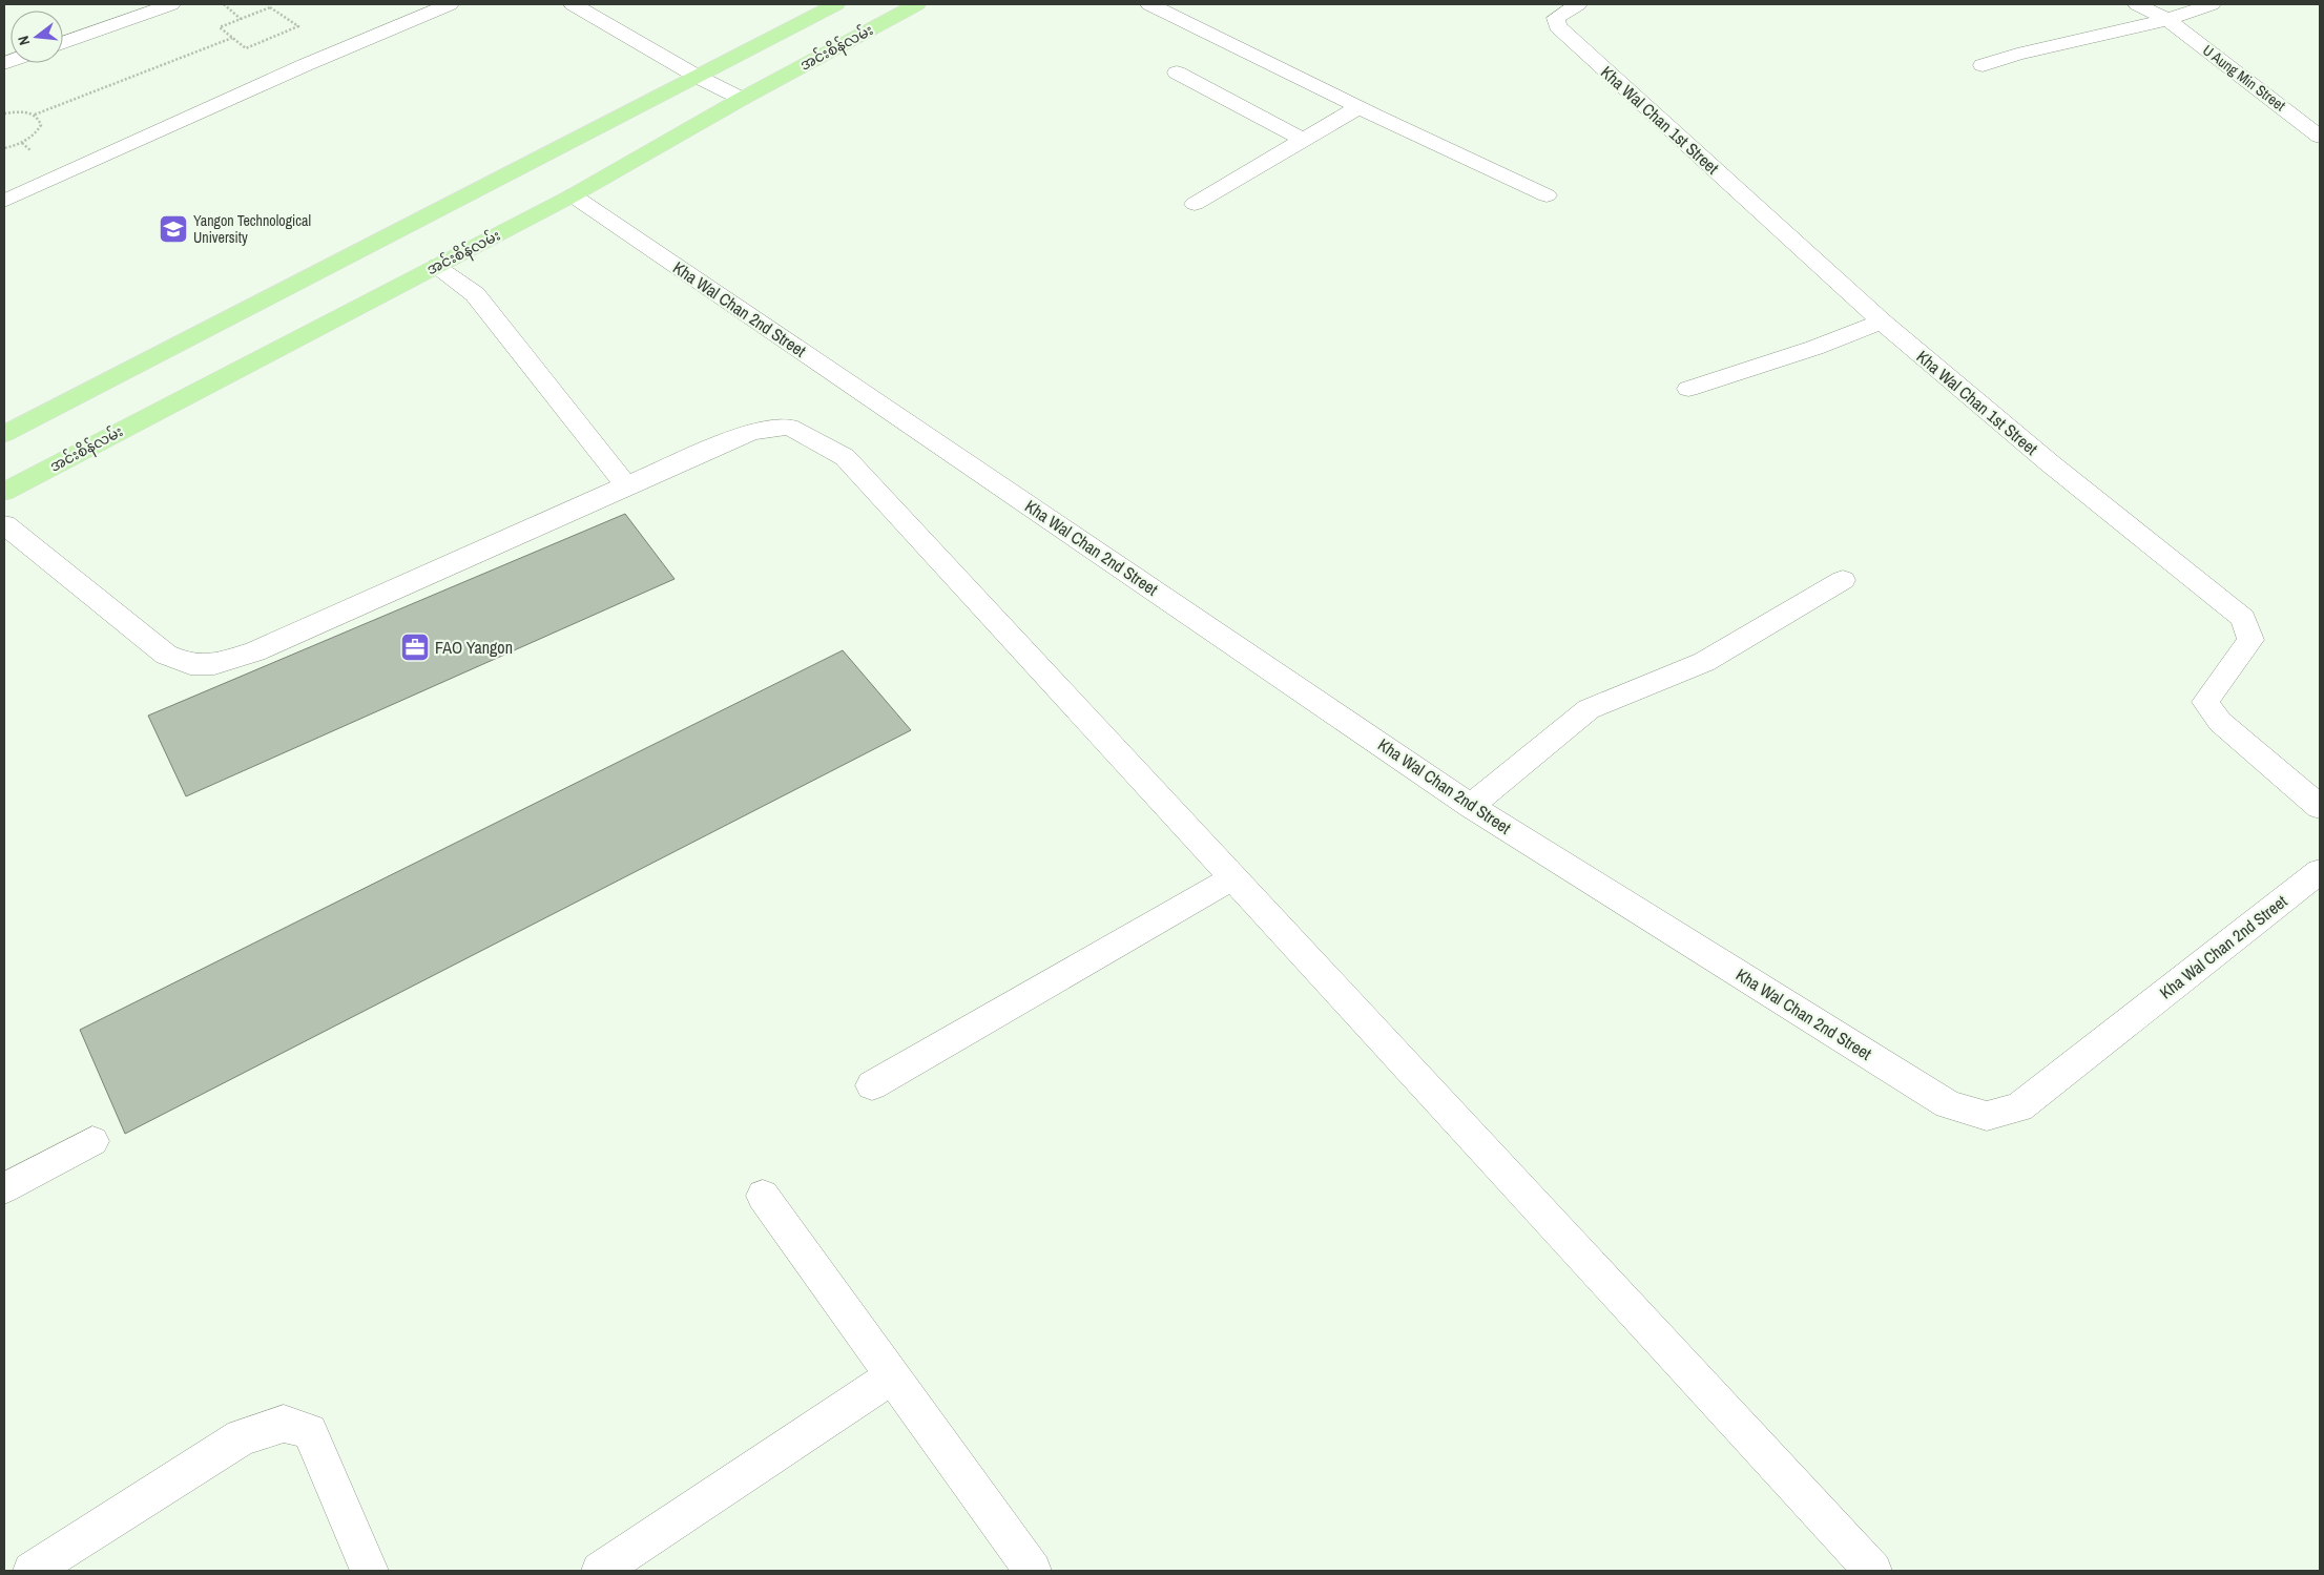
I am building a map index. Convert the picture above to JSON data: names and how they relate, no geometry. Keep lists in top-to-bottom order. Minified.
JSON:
{"streets":{"main road":["အင်းစိန်လမ်း"],"street":["U Aung Min Street","Kha Wal Chan 1st Street","Kha Wal Chan 2nd Street"]},"crossings":[["အင်းစိန်လမ်း","Kha Wal Chan 2nd Street"]],"places":{"school or university":["Yangon Technological University"],"office":["FAO Yangon"]},"north":"left"}
